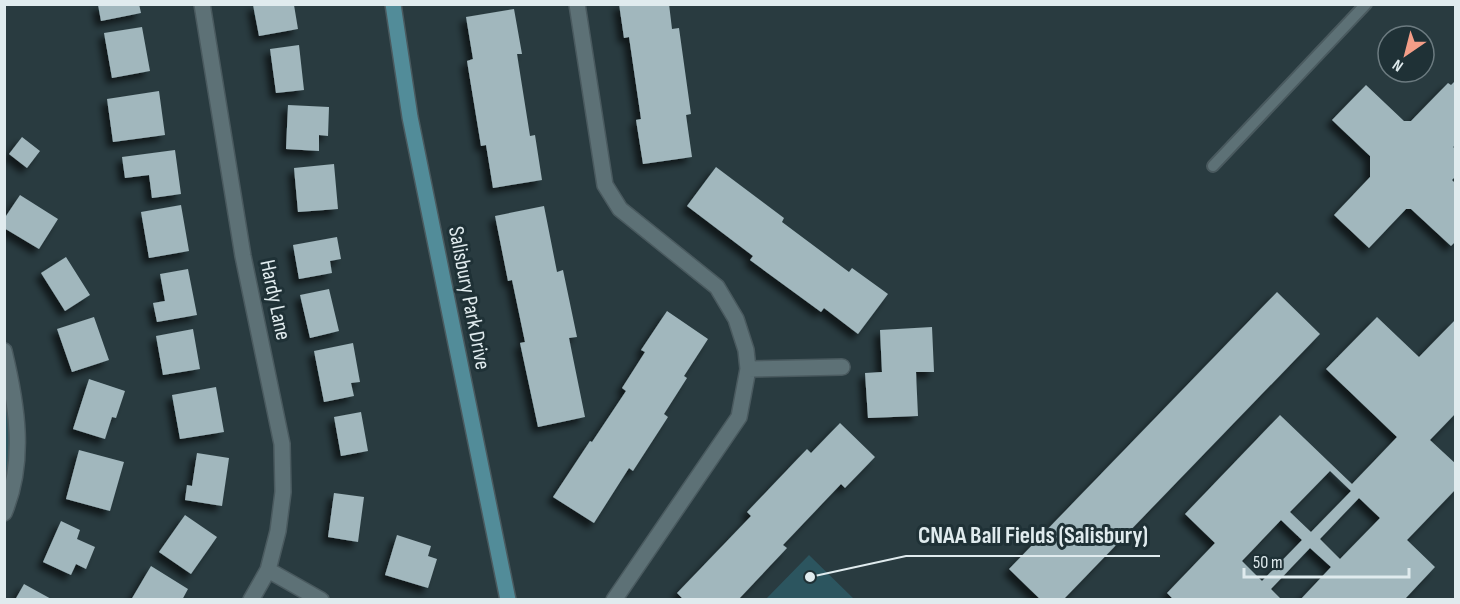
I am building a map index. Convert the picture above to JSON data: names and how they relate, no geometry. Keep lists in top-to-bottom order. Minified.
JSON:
{"streets":{"main road":["Salisbury Park Drive"],"street":["Hardy Lane"]},"places":["CNAA Ball Fields (Salisbury)"],"scale_bar":"50 m","north":"bottom left"}
